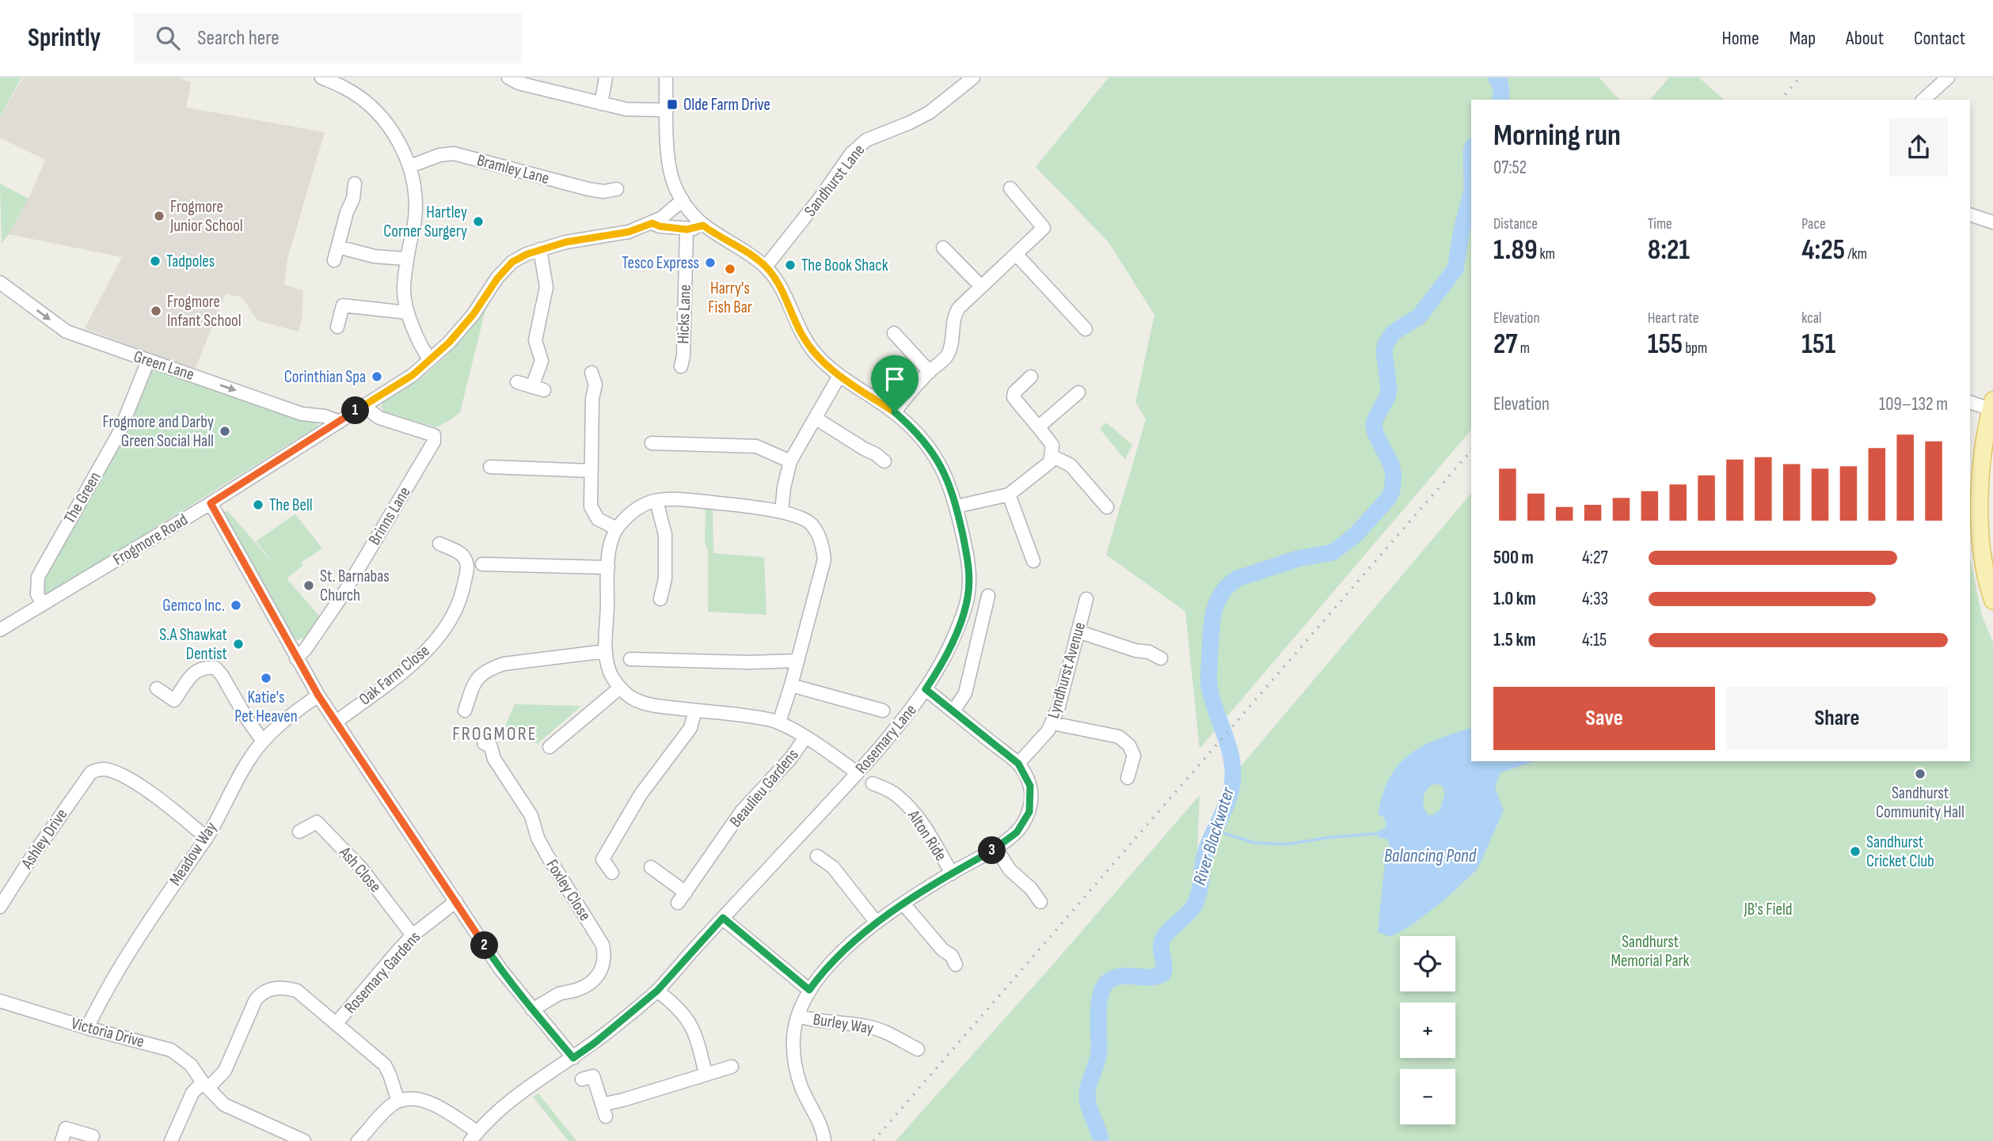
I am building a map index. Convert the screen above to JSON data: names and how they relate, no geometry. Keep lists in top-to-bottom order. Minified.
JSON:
{"streets":{"street":["Bramley Lane","Sandhurst Lane","Hicks Lane","Green Lane","The Green","Brinns Lane","Frogmore Road","Lyndhurst Avenue","Oak Farm Close","Rosemary Lane","Beaulieu Gardens","Alton Ride","Ashley Drive","Meadow Way","Ash Close","Foxley Close","Rosemary Gardens","Burley Way","Victoria Drive"]},"crossings":[["Sandhurst Lane","Rosemary Lane"],["Hicks Lane","Frogmore Road"],["Green Lane","The Green"],["Green Lane","Frogmore Road"],["The Green","Frogmore Road"],["Brinns Lane","Frogmore Road"],["Frogmore Road","Rosemary Lane"],["Rosemary Lane","Beaulieu Gardens"],["Ashley Drive","Meadow Way"],["Meadow Way","Victoria Drive"],["Ash Close","Rosemary Gardens"],["Rosemary Gardens","Victoria Drive"]],"one_way":["Green Lane"],"districts":["FROGMORE"],"water":["River Blackwater","Balancing Pond"],"parks":["JB's Field","Sandhurst Memorial Park"],"places":{"transit":["Olde Farm Drive"],"other":["Frogmore Junior School","Hartley Corner Surgery","Tadpoles","Tesco Express","The Book Shack","Harry's Fish Bar","Frogmore Infant School","Corinthian Spa","Frogmore and Darby Green Social Hall","The Bell","St. Barnabas Church","Gemco Inc.","S.A Shawkat Dentist","Katie's Pet Heaven","Sandhurst Community Hall","Sandhurst Cricket Club"]},"page":{"header":"Sprintly","search":"Search here","nav":["Home","Map","About","Contact"],"heading":["Morning run","07:52"],"stats":[["Distance","1.89 km"],["Time","8:21"],["Pace","4:25 /km"],["Elevation","27 m"],["Heart rate","155 bpm"],["kcal","151"]],"chart":["Elevation","109–132 m"],"pins":["1","3","2"],"list":[{"name":"500 m","note":"4:27"},{"name":"1.0 km","note":"4:33"},{"name":"1.5 km","note":"4:15"}],"buttons":["Save","Share"],"map_buttons":["+","−"]}}
